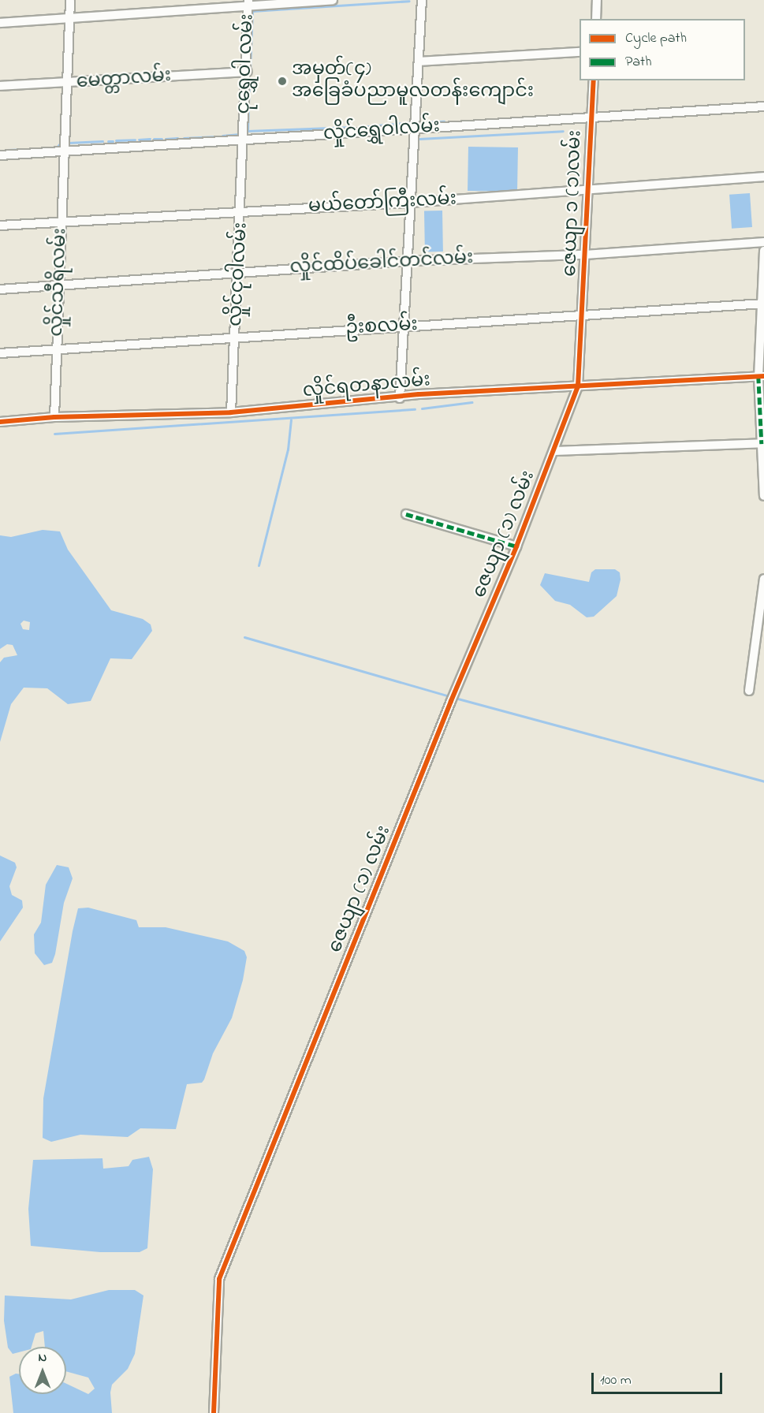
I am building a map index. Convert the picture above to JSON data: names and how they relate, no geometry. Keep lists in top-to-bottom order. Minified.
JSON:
{"streets":{"street":["ငုရွှေဝါ လမ်း","မေတ္တာလမ်း","လှိုင်ရွှေဝါလမ်း","မယ်တော်ကြီးလမ်း","ဇေယျာ ၁ (၁)လမ်း","လှိုင်ထိပ်ခေါင်တင်လမ်း","လှိုင်ငုဝါလမ်း","လှိုင်သီရိလမ်း","ဦးစလမ်း","လှိုင်ရတနာလမ်း","ဇေယျာ (၁) လမ်း"]},"crossings":[["ငုရွှေဝါ လမ်း","မေတ္တာလမ်း"],["ငုရွှေဝါ လမ်း","လှိုင်ရွှေဝါလမ်း"],["ငုရွှေဝါ လမ်း","လှိုင်ငုဝါလမ်း"],["မေတ္တာလမ်း","လှိုင်သီရိလမ်း"],["လှိုင်ရွှေဝါလမ်း","ဇေယျာ ၁ (၁)လမ်း"],["လှိုင်ရွှေဝါလမ်း","လှိုင်ငုဝါလမ်း"],["လှိုင်ရွှေဝါလမ်း","လှိုင်သီရိလမ်း"],["မယ်တော်ကြီးလမ်း","ဇေယျာ ၁ (၁)လမ်း"],["မယ်တော်ကြီးလမ်း","လှိုင်ငုဝါလမ်း"],["မယ်တော်ကြီးလမ်း","လှိုင်သီရိလမ်း"],["ဇေယျာ ၁ (၁)လမ်း","လှိုင်ထိပ်ခေါင်တင်လမ်း"],["ဇေယျာ ၁ (၁)လမ်း","ဦးစလမ်း"],["ဇေယျာ ၁ (၁)လမ်း","လှိုင်ရတနာလမ်း"],["ဇေယျာ ၁ (၁)လမ်း","ဇေယျာ (၁) လမ်း"],["လှိုင်ထိပ်ခေါင်တင်လမ်း","လှိုင်ငုဝါလမ်း"],["လှိုင်ထိပ်ခေါင်တင်လမ်း","လှိုင်သီရိလမ်း"],["လှိုင်ငုဝါလမ်း","ဦးစလမ်း"],["လှိုင်ငုဝါလမ်း","လှိုင်ရတနာလမ်း"],["လှိုင်သီရိလမ်း","ဦးစလမ်း"],["လှိုင်သီရိလမ်း","လှိုင်ရတနာလမ်း"],["လှိုင်ရတနာလမ်း","ဇေယျာ (၁) လမ်း"]],"places":["အမှတ်(၄) အခြေခံပညာမူလတန်းကျောင်း"],"legend":["Cycle path","Path"],"scale_bar":"100 m","north":"top"}
